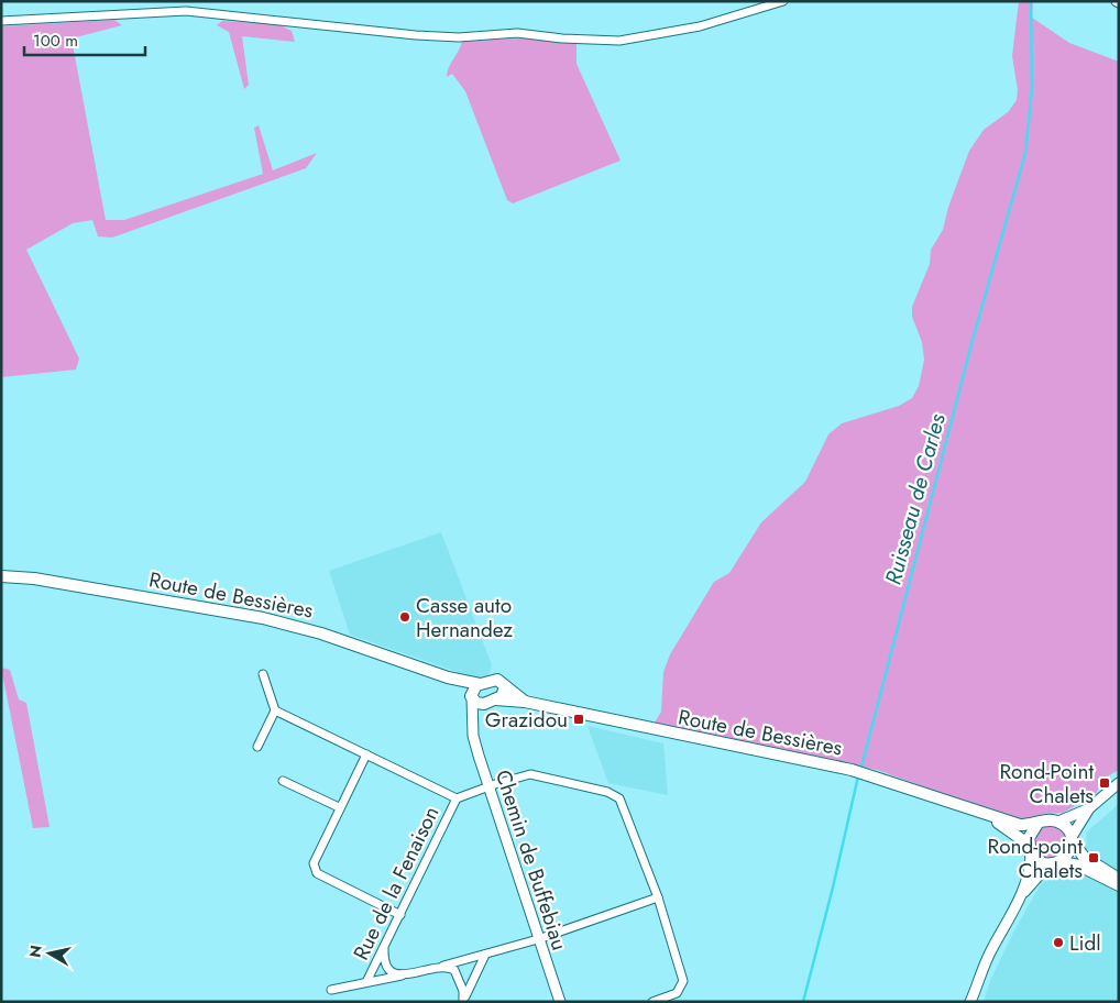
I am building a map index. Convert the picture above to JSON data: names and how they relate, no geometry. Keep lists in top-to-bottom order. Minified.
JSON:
{"streets":{"main road":["Route de Bessières"],"street":["Chemin de Buffebiau","Rue de la Fenaison"]},"crossings":[["Route de Bessières","Chemin de Buffebiau"],["Chemin de Buffebiau","Rue de la Fenaison"]],"water":["Ruisseau de Carles"],"places":{"other":["Casse auto Hernandez","Lidl"],"transit":["Grazidou","Rond-Point Chalets","Rond-point Chalets"]},"scale_bar":"100 m","north":"left"}
